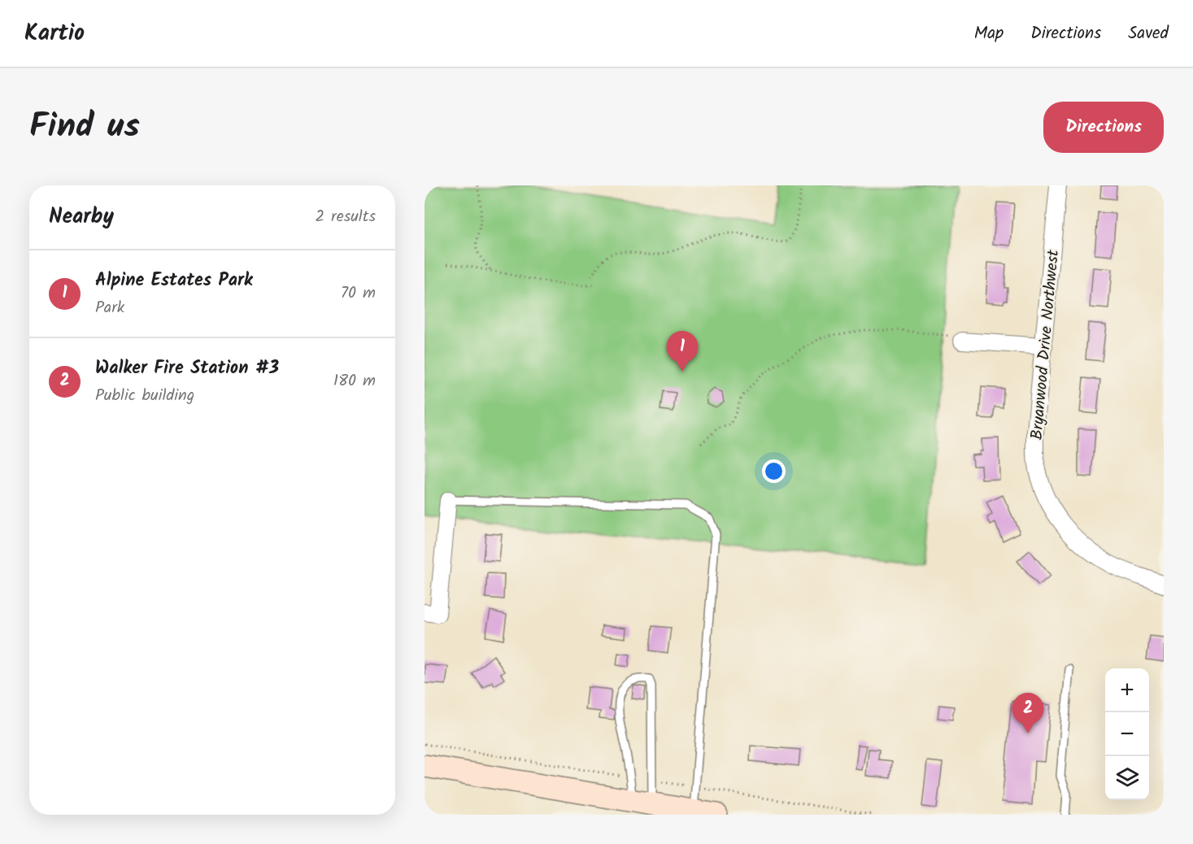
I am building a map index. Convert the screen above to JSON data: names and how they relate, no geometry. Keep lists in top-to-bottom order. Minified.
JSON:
{"streets":{"street":["Bryanwood Drive Northwest"]},"page":{"header":"Kartio","nav":["Map","Directions","Saved"],"title":"Find us","buttons":"Directions","heading":["Nearby","2 results"],"list":[{"mark":"1","name":"Alpine Estates Park","note":"Park","value":"70 m"},{"mark":"2","name":"Walker Fire Station #3","note":"Public building","value":"180 m"}],"pins":["1","2"],"map_buttons":["+","−"]}}
